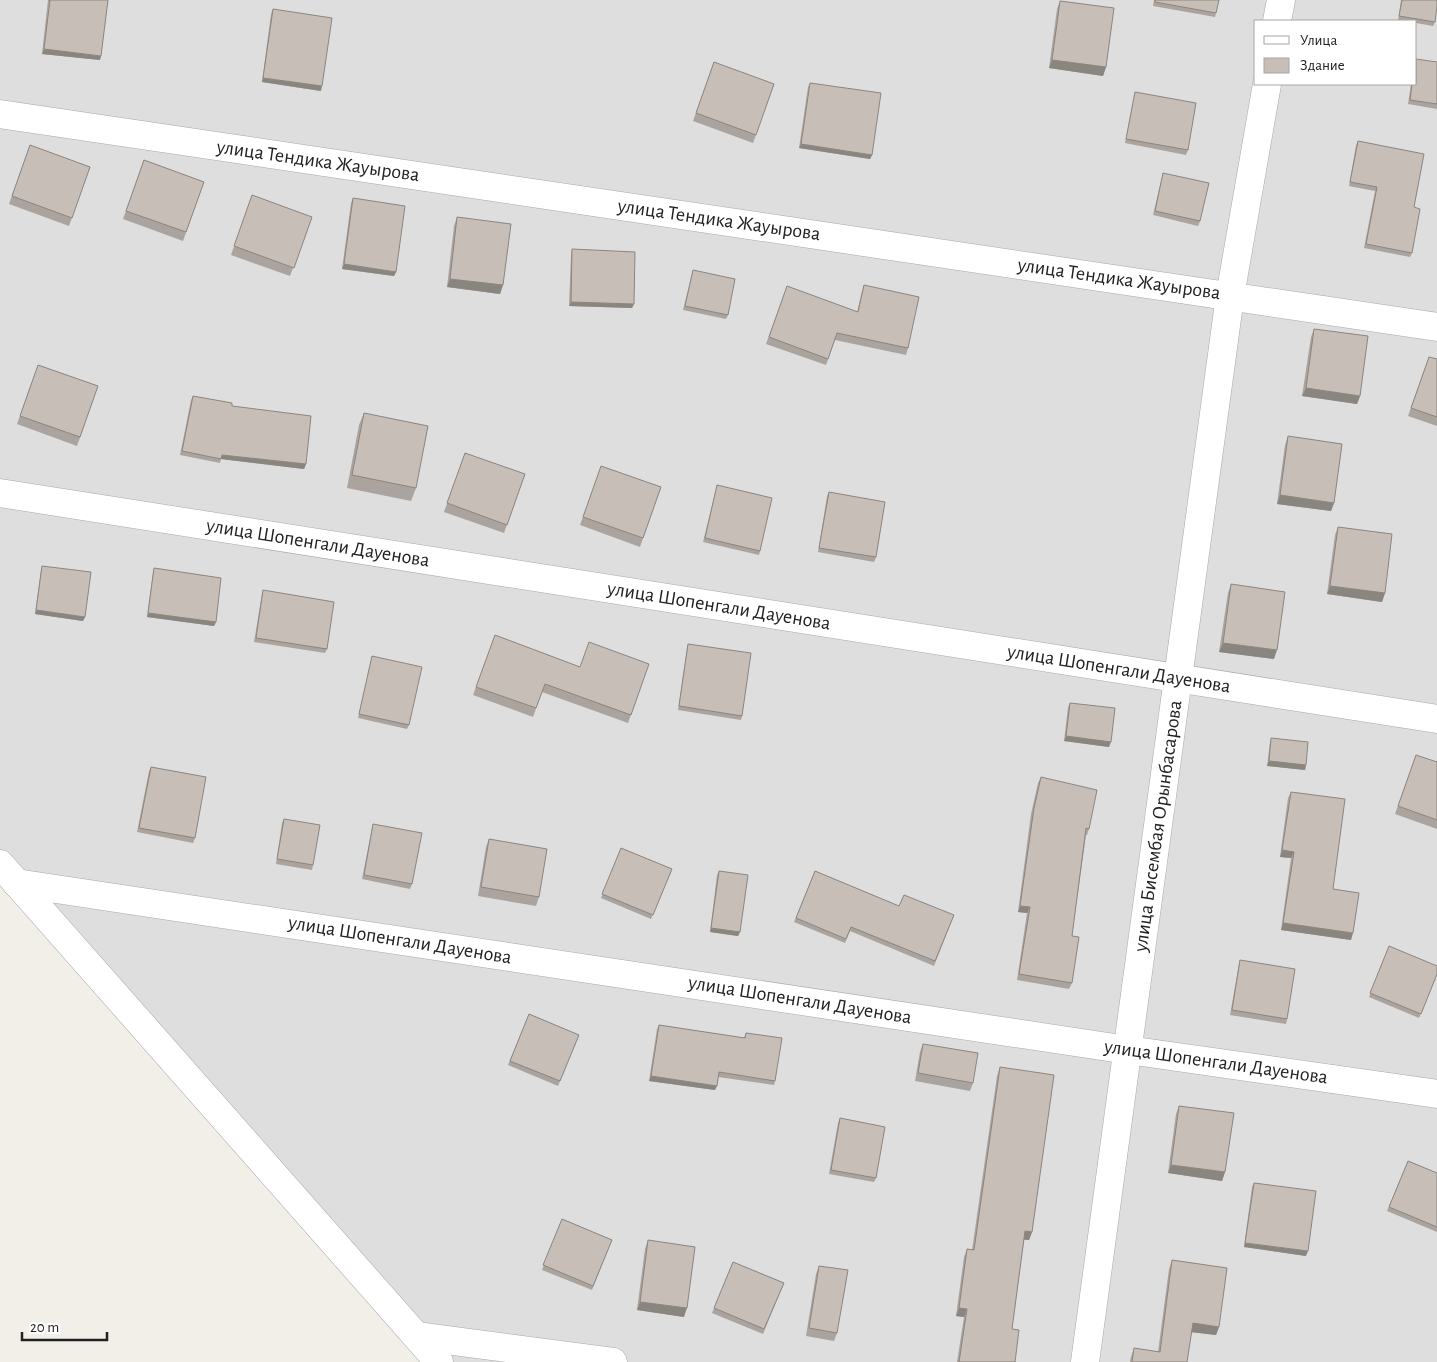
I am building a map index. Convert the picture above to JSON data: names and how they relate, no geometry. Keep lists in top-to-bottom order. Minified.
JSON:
{"streets":{"street":["улица Тендика Жауырова","улица Шопенгали Дауенова","улица Бисембая Орынбасарова"]},"crossings":[["улица Тендика Жауырова","улица Бисембая Орынбасарова"],["улица Шопенгали Дауенова","улица Бисембая Орынбасарова"]],"legend":["Улица","Здание"],"scale_bar":"20 m"}
